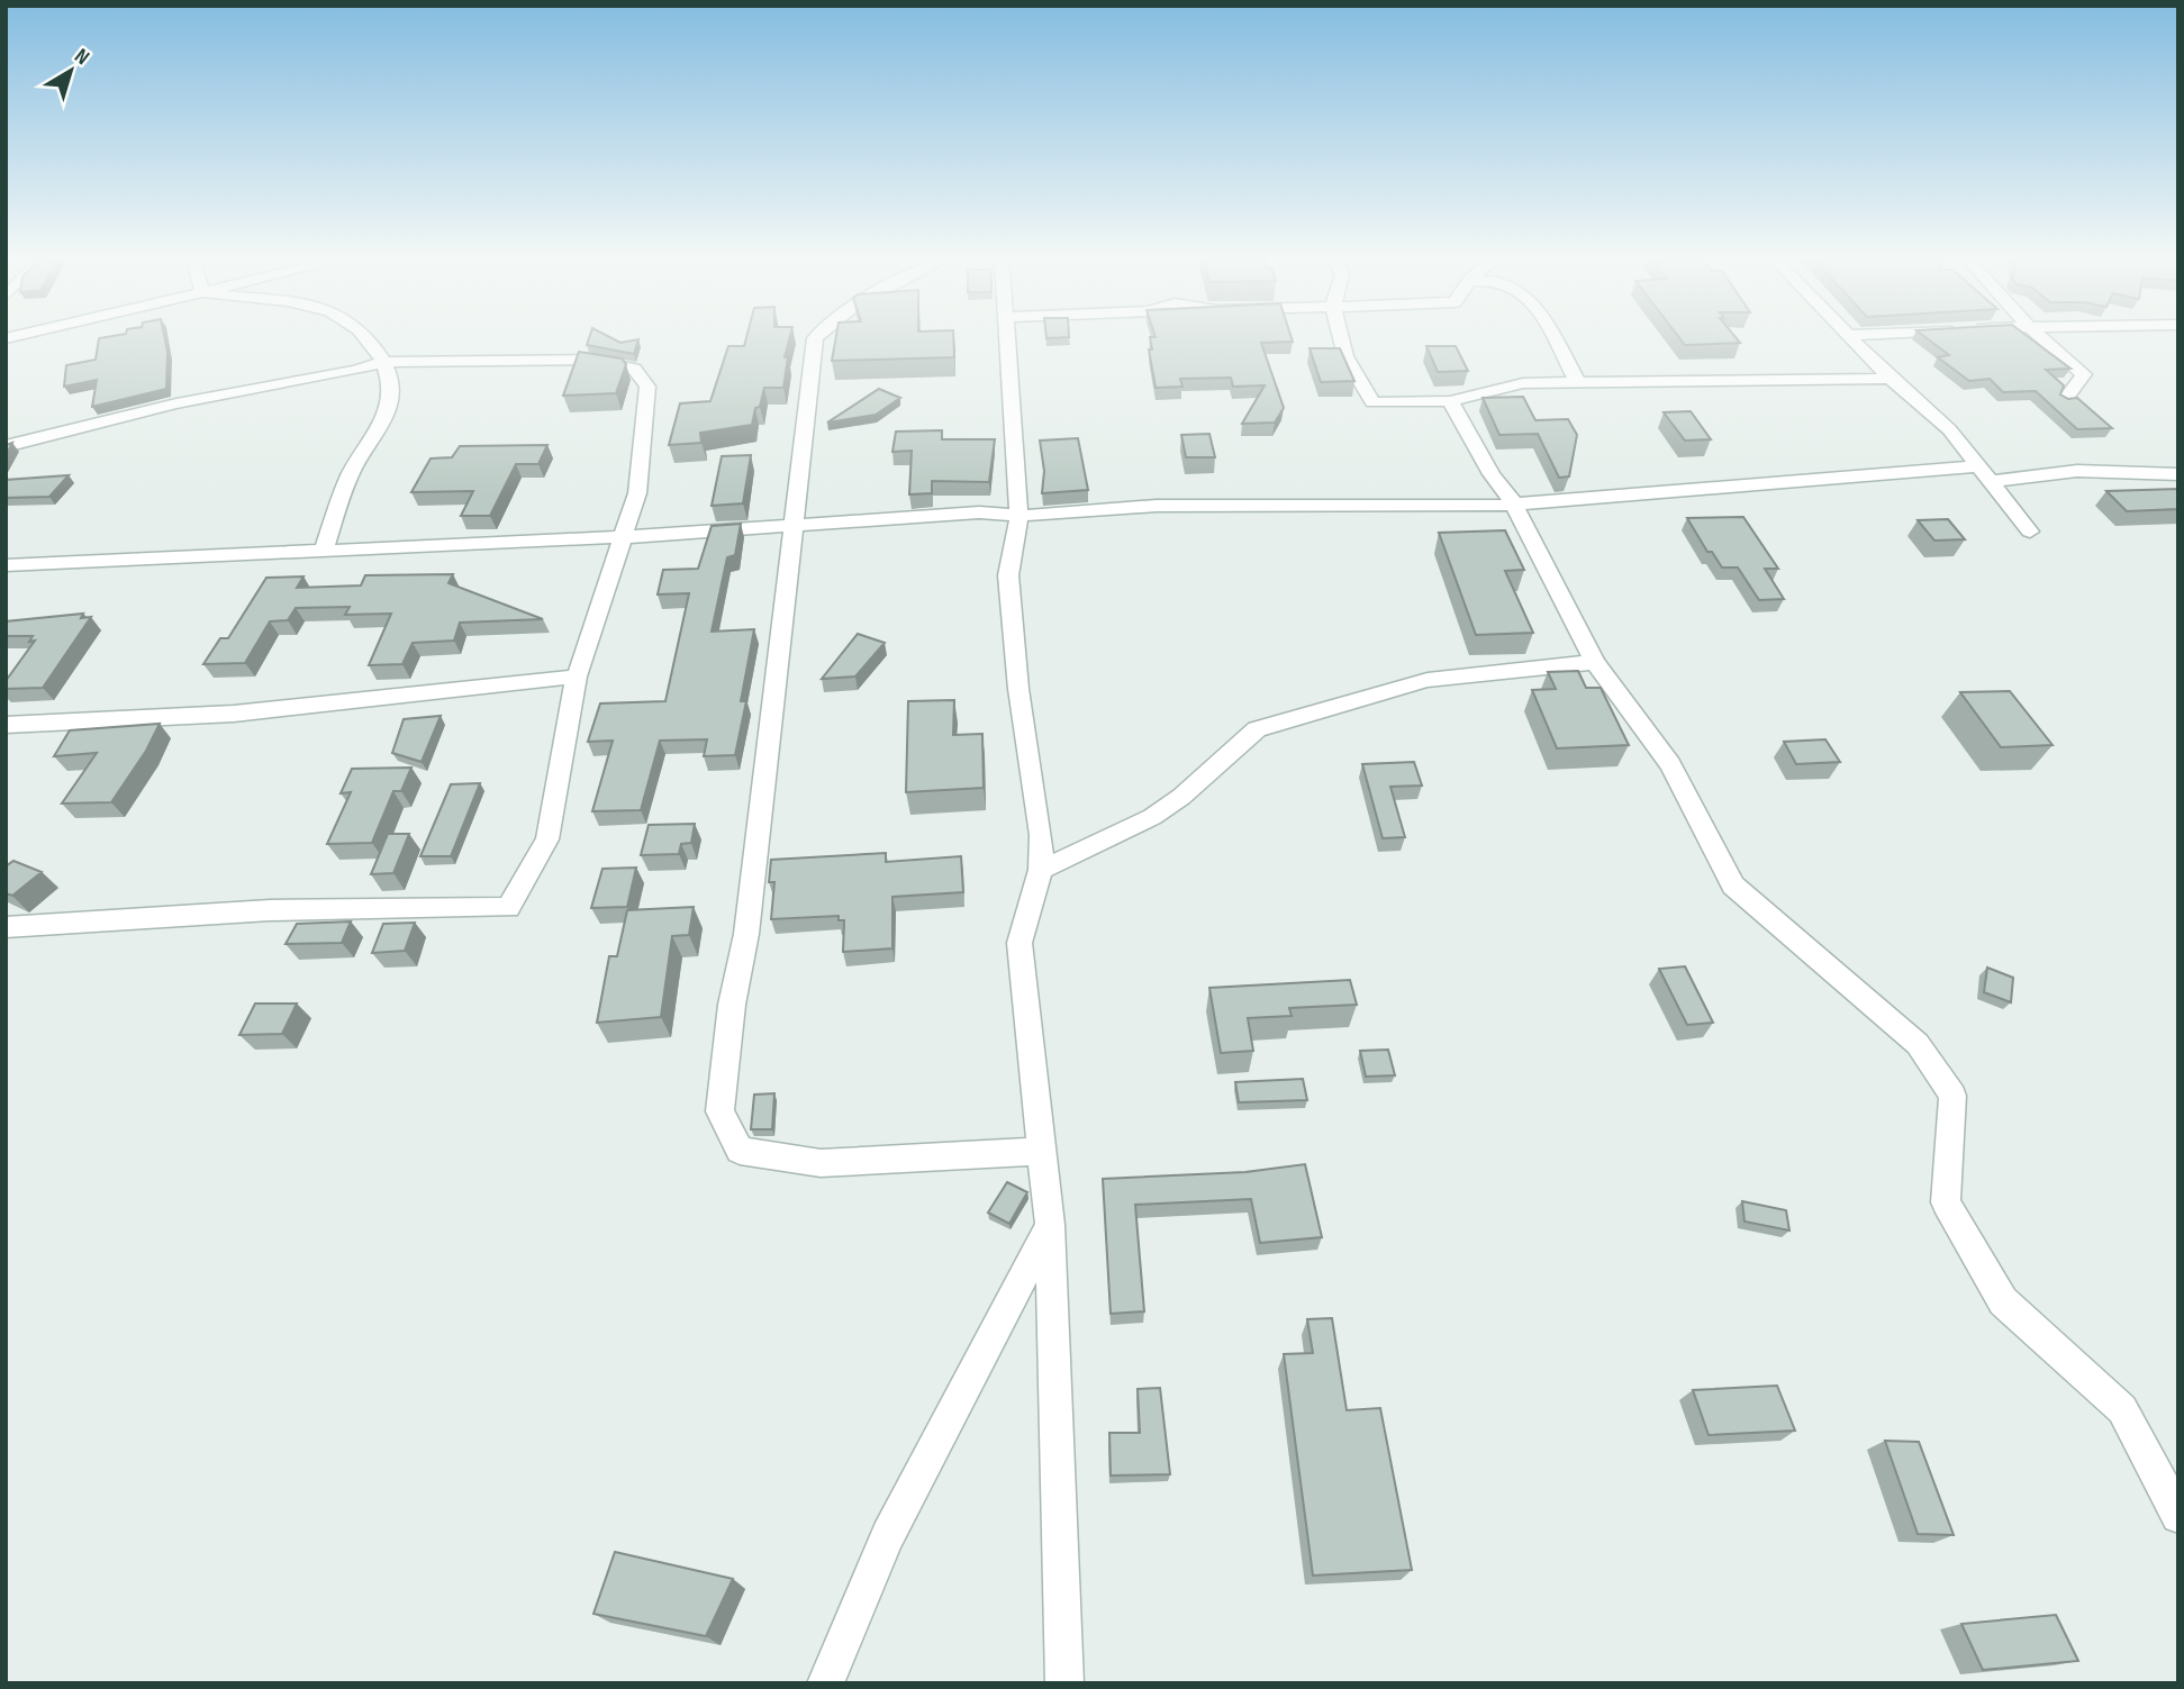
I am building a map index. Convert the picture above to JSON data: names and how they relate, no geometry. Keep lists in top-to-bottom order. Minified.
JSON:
{"north":"top right"}
